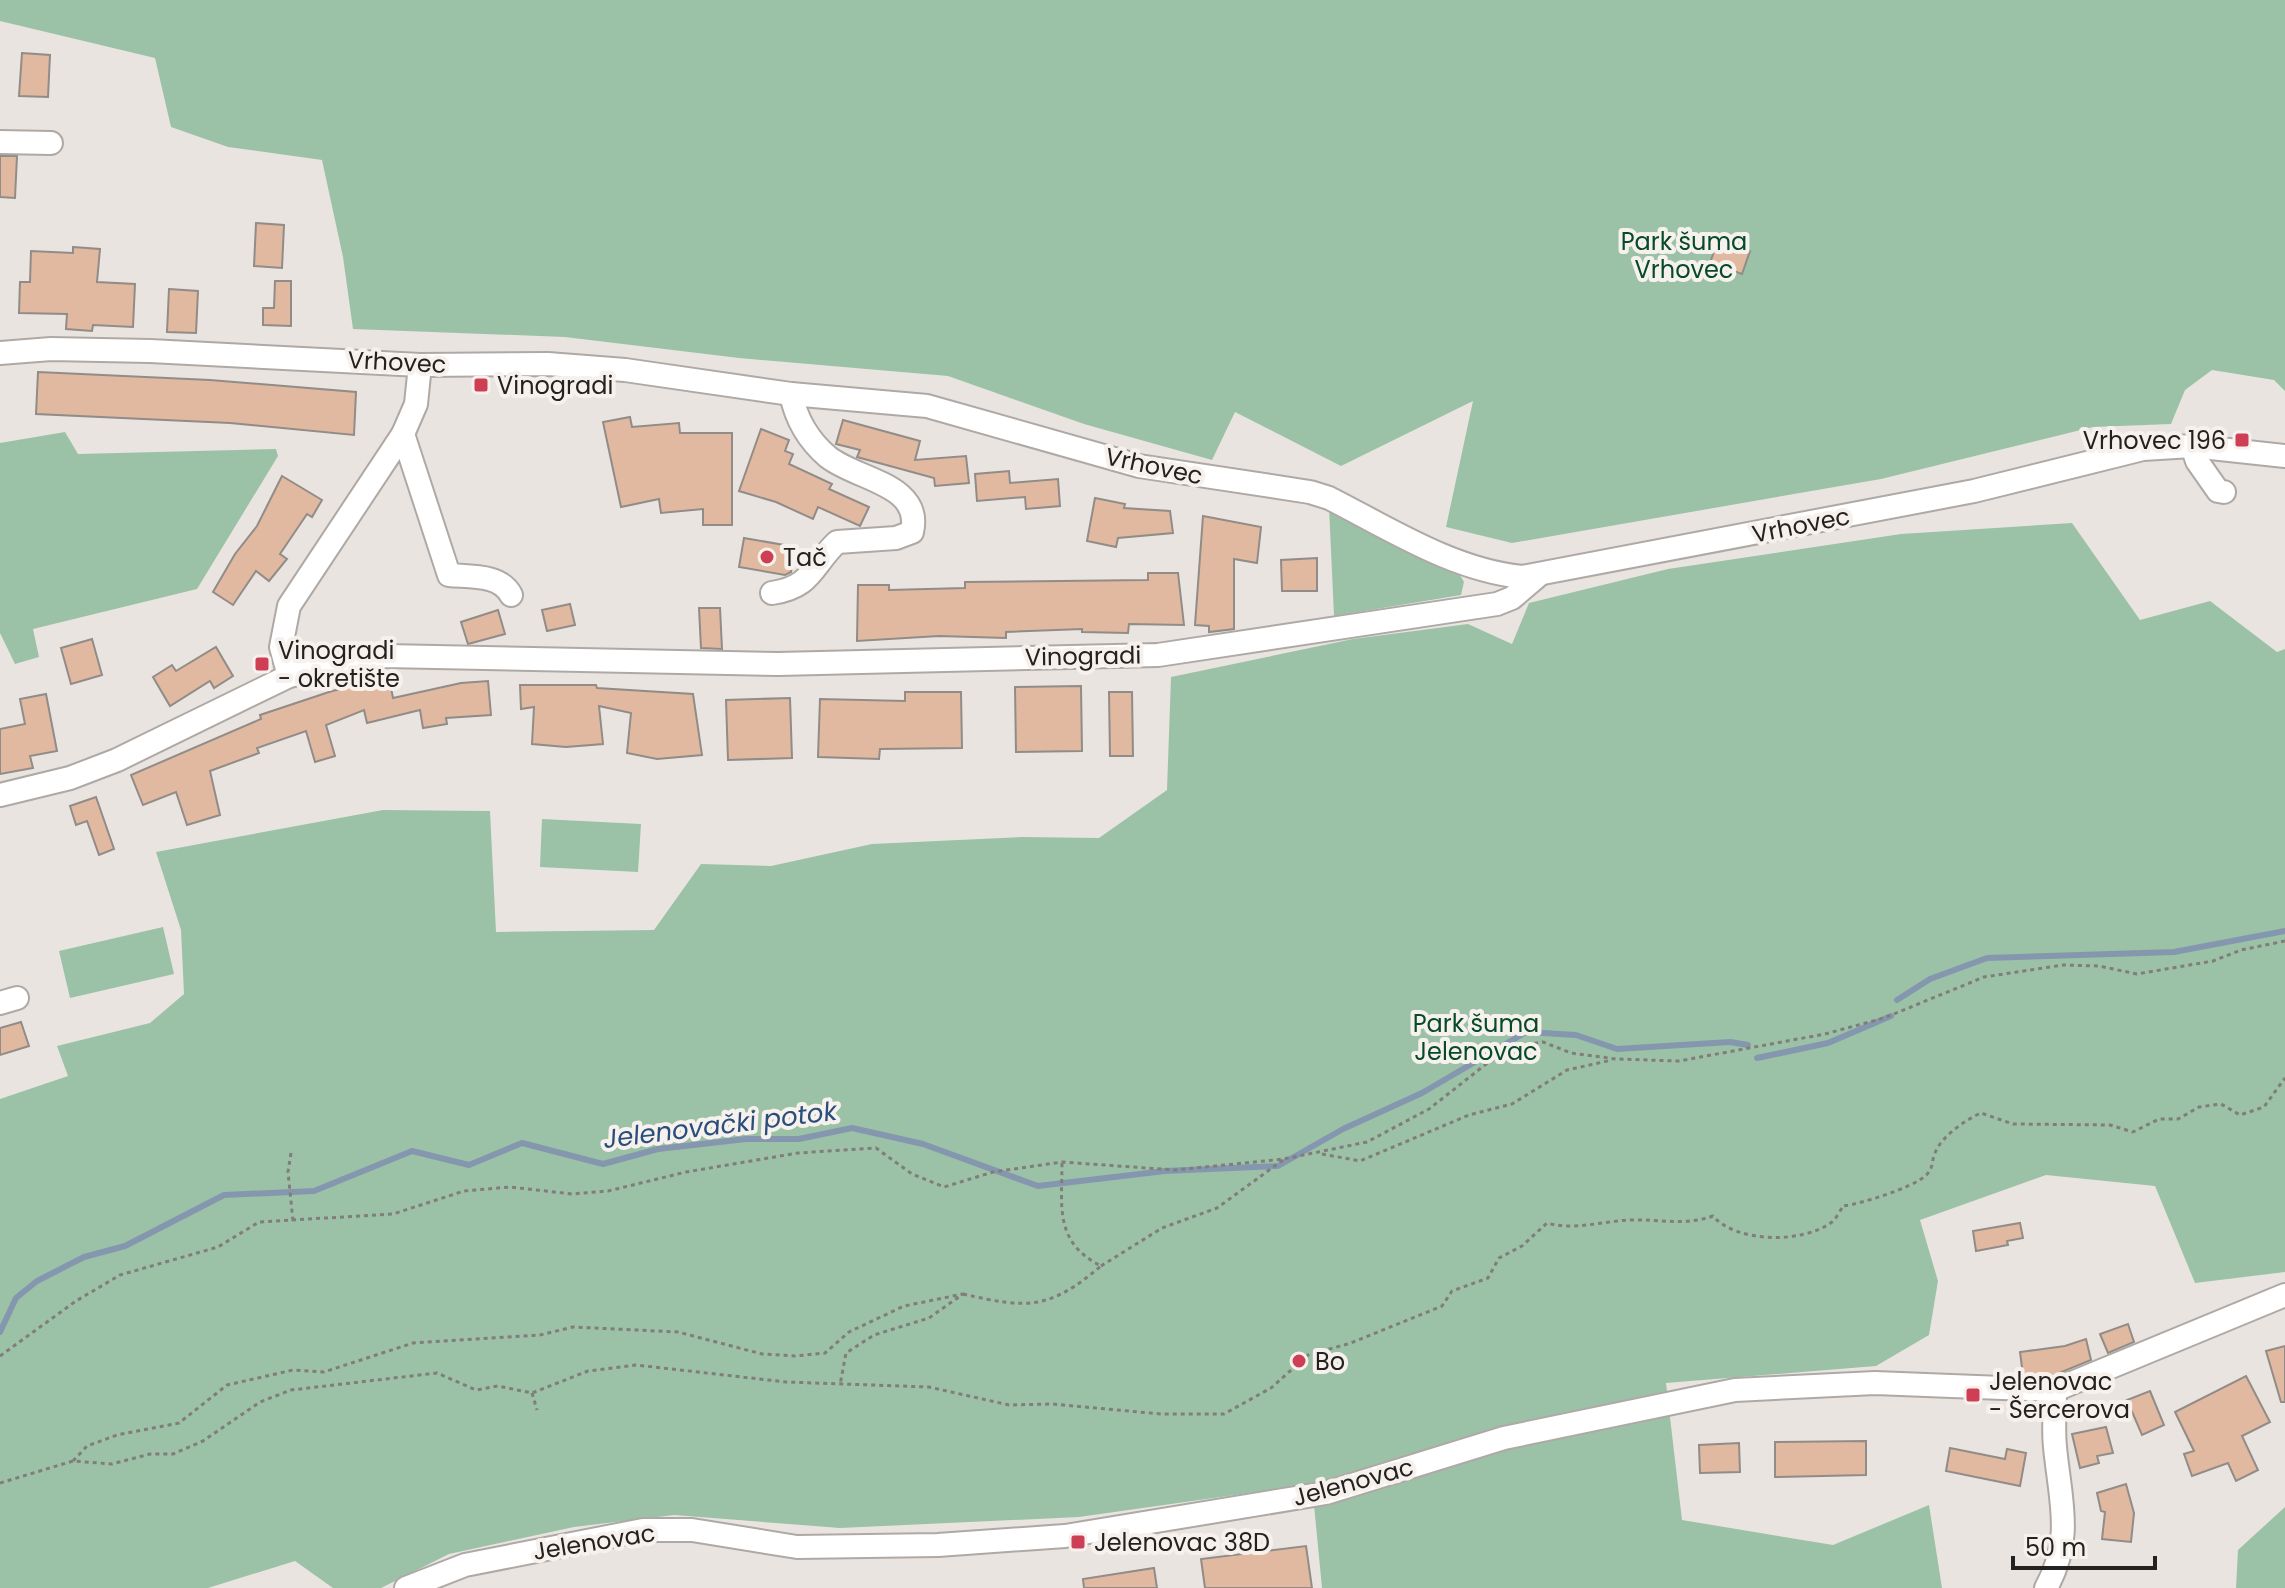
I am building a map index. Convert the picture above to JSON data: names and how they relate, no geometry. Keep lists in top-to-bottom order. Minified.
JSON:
{"streets":{"street":["Vrhovec","Vinogradi","Jelenovac"]},"crossings":[["Vrhovec","Vinogradi"]],"water":["Jelenovački potok"],"parks":["Park šuma Vrhovec","Park šuma Jelenovac"],"places":{"transit":["Vinogradi","Vrhovec 196","Vinogradi - okretište","Jelenovac - Šercerova","Jelenovac 38D"],"other":["Tač","Bo"]},"scale_bar":"50 m"}
